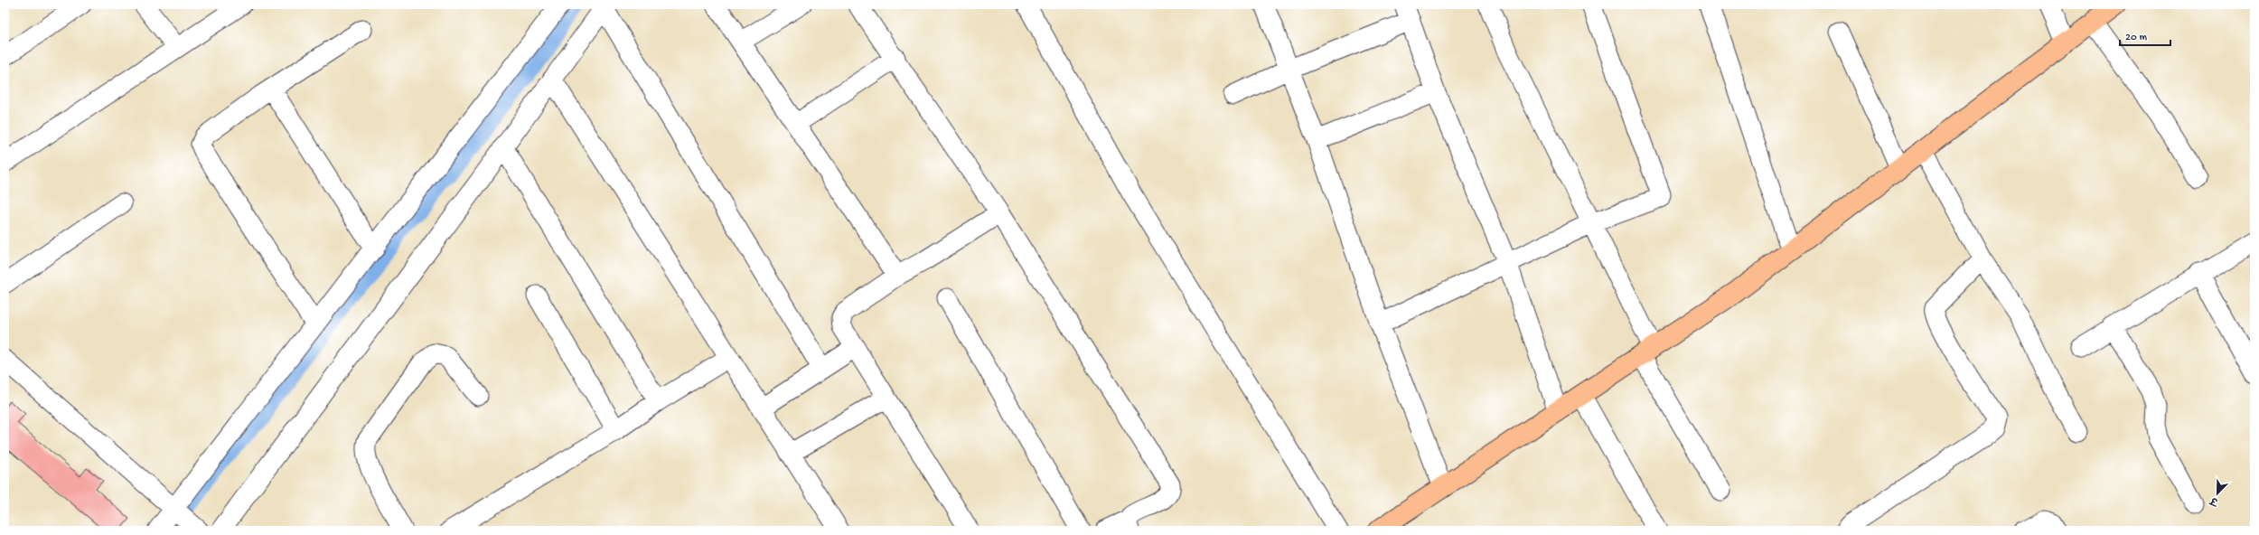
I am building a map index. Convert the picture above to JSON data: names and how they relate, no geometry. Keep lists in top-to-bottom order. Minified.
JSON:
{"scale_bar":"20 m","north":"bottom left"}
